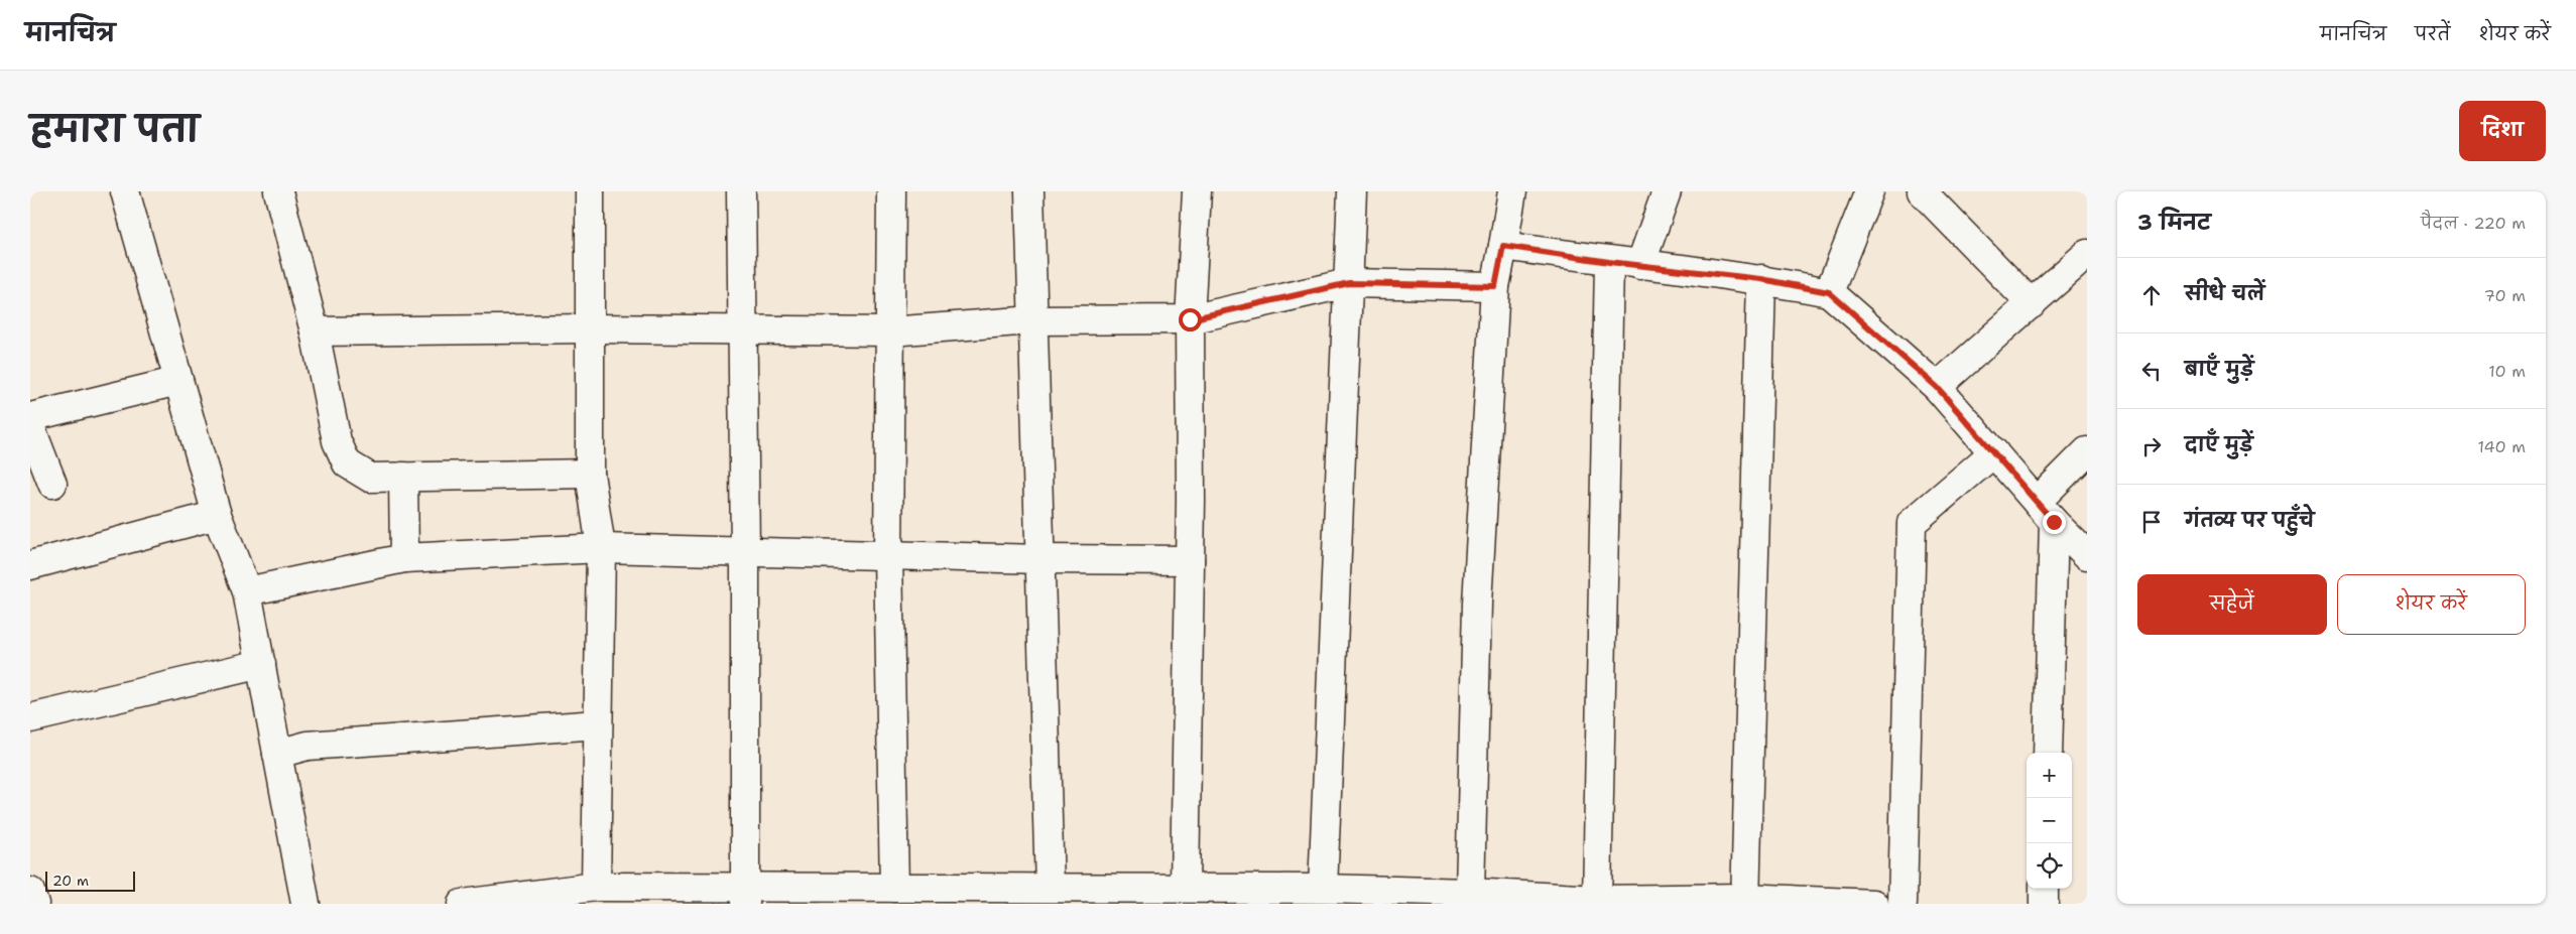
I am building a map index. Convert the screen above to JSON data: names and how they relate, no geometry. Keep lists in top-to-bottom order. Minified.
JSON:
{"scale_bar":"20 m","page":{"header":"मानचित्र","nav":["मानचित्र","परतें","शेयर करें"],"title":"हमारा पता","buttons":["दिशा",["सहेजें","शेयर करें"]],"heading":["3 मिनट","पैदल · 220 m"],"list":[["सीधे चलें","70 m"],["बाएँ मुड़ें","10 m"],["दाएँ मुड़ें","140 m"],"गंतव्य पर पहुँचे"],"map_buttons":["+","−"],"scale":"20 m"}}
